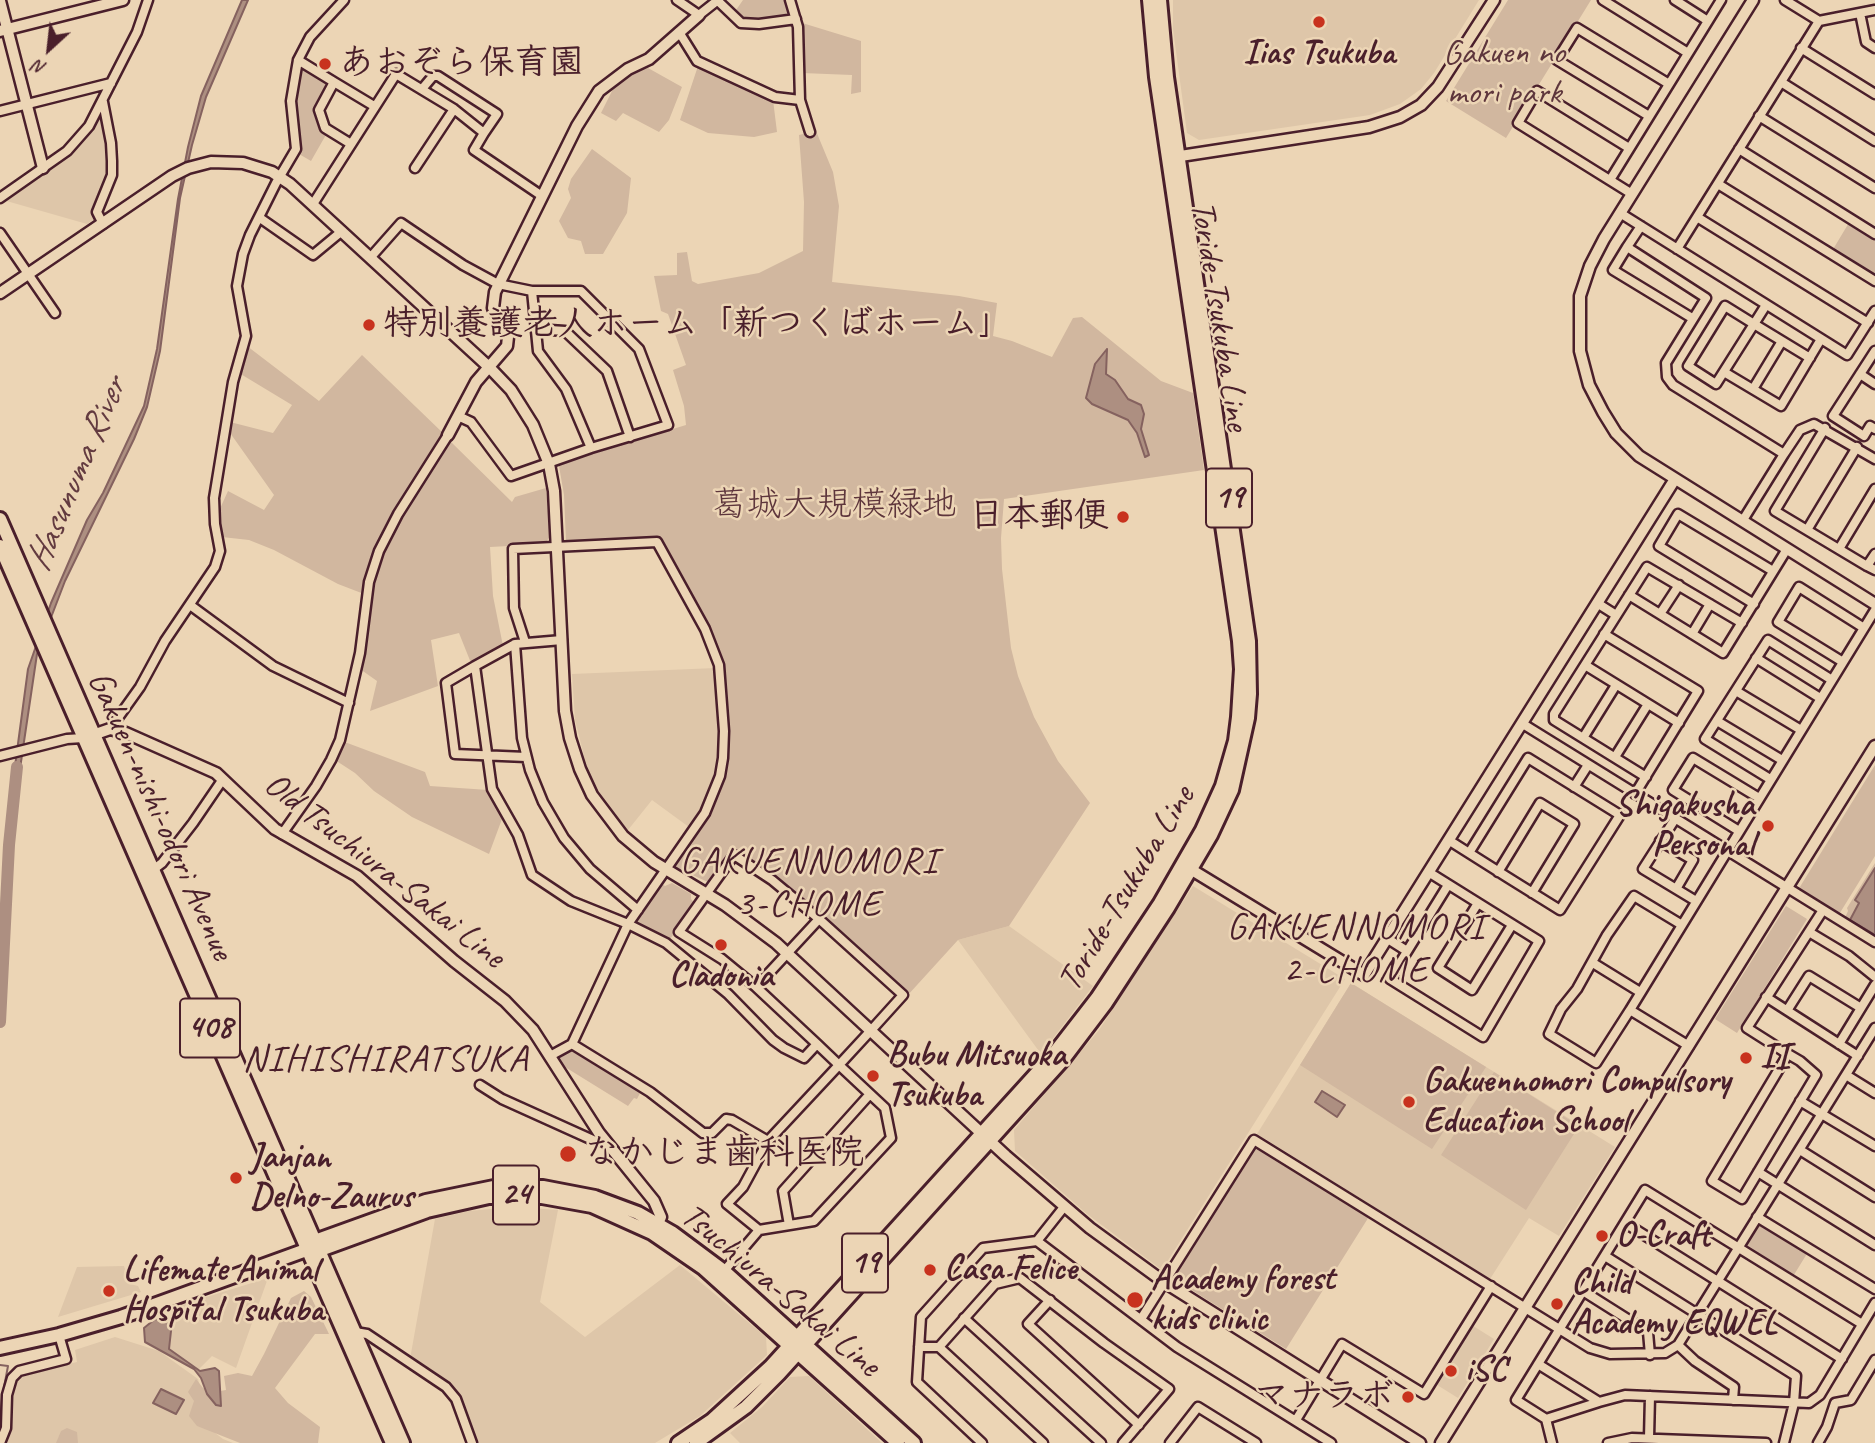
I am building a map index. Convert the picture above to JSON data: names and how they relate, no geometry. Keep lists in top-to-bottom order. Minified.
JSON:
{"streets":{"main road":["Toride-Tsukuba Line","19","Gakuen-nishi-odori Avenue","408","24","Tsuchiura-Sakai Line"],"street":["Old Tsuchiura-Sakai Line"]},"crossings":[["Toride-Tsukuba Line","Tsuchiura-Sakai Line"],["Gakuen-nishi-odori Avenue","24"],["Gakuen-nishi-odori Avenue","Tsuchiura-Sakai Line"],["Old Tsuchiura-Sakai Line","Tsuchiura-Sakai Line"],["24","Tsuchiura-Sakai Line"]],"districts":["GAKUENNOMORI 3-CHOME","GAKUENNOMORI 2-CHOME","NIHISHIRATSUKA"],"water":["Hasunuma River"],"parks":["Gakuen no mori park","葛城大規模緑地"],"places":["Iias Tsukuba","あおぞら保育園","特別養護老人ホーム「新つくばホーム」","日本郵便","Shigakusha Personal","Cladonia","II","Bubu Mitsuoka Tsukuba","Gakuennomori Compulsory Education School","なかじま歯科医院","Janjan Delno-Zaurus","O-Craft","Casa Felice","Lifemate Animal Hospital Tsukuba","Academy forest kids clinic","Child Academy EQWEL","iSC","マナラボ"],"north":"bottom left"}
